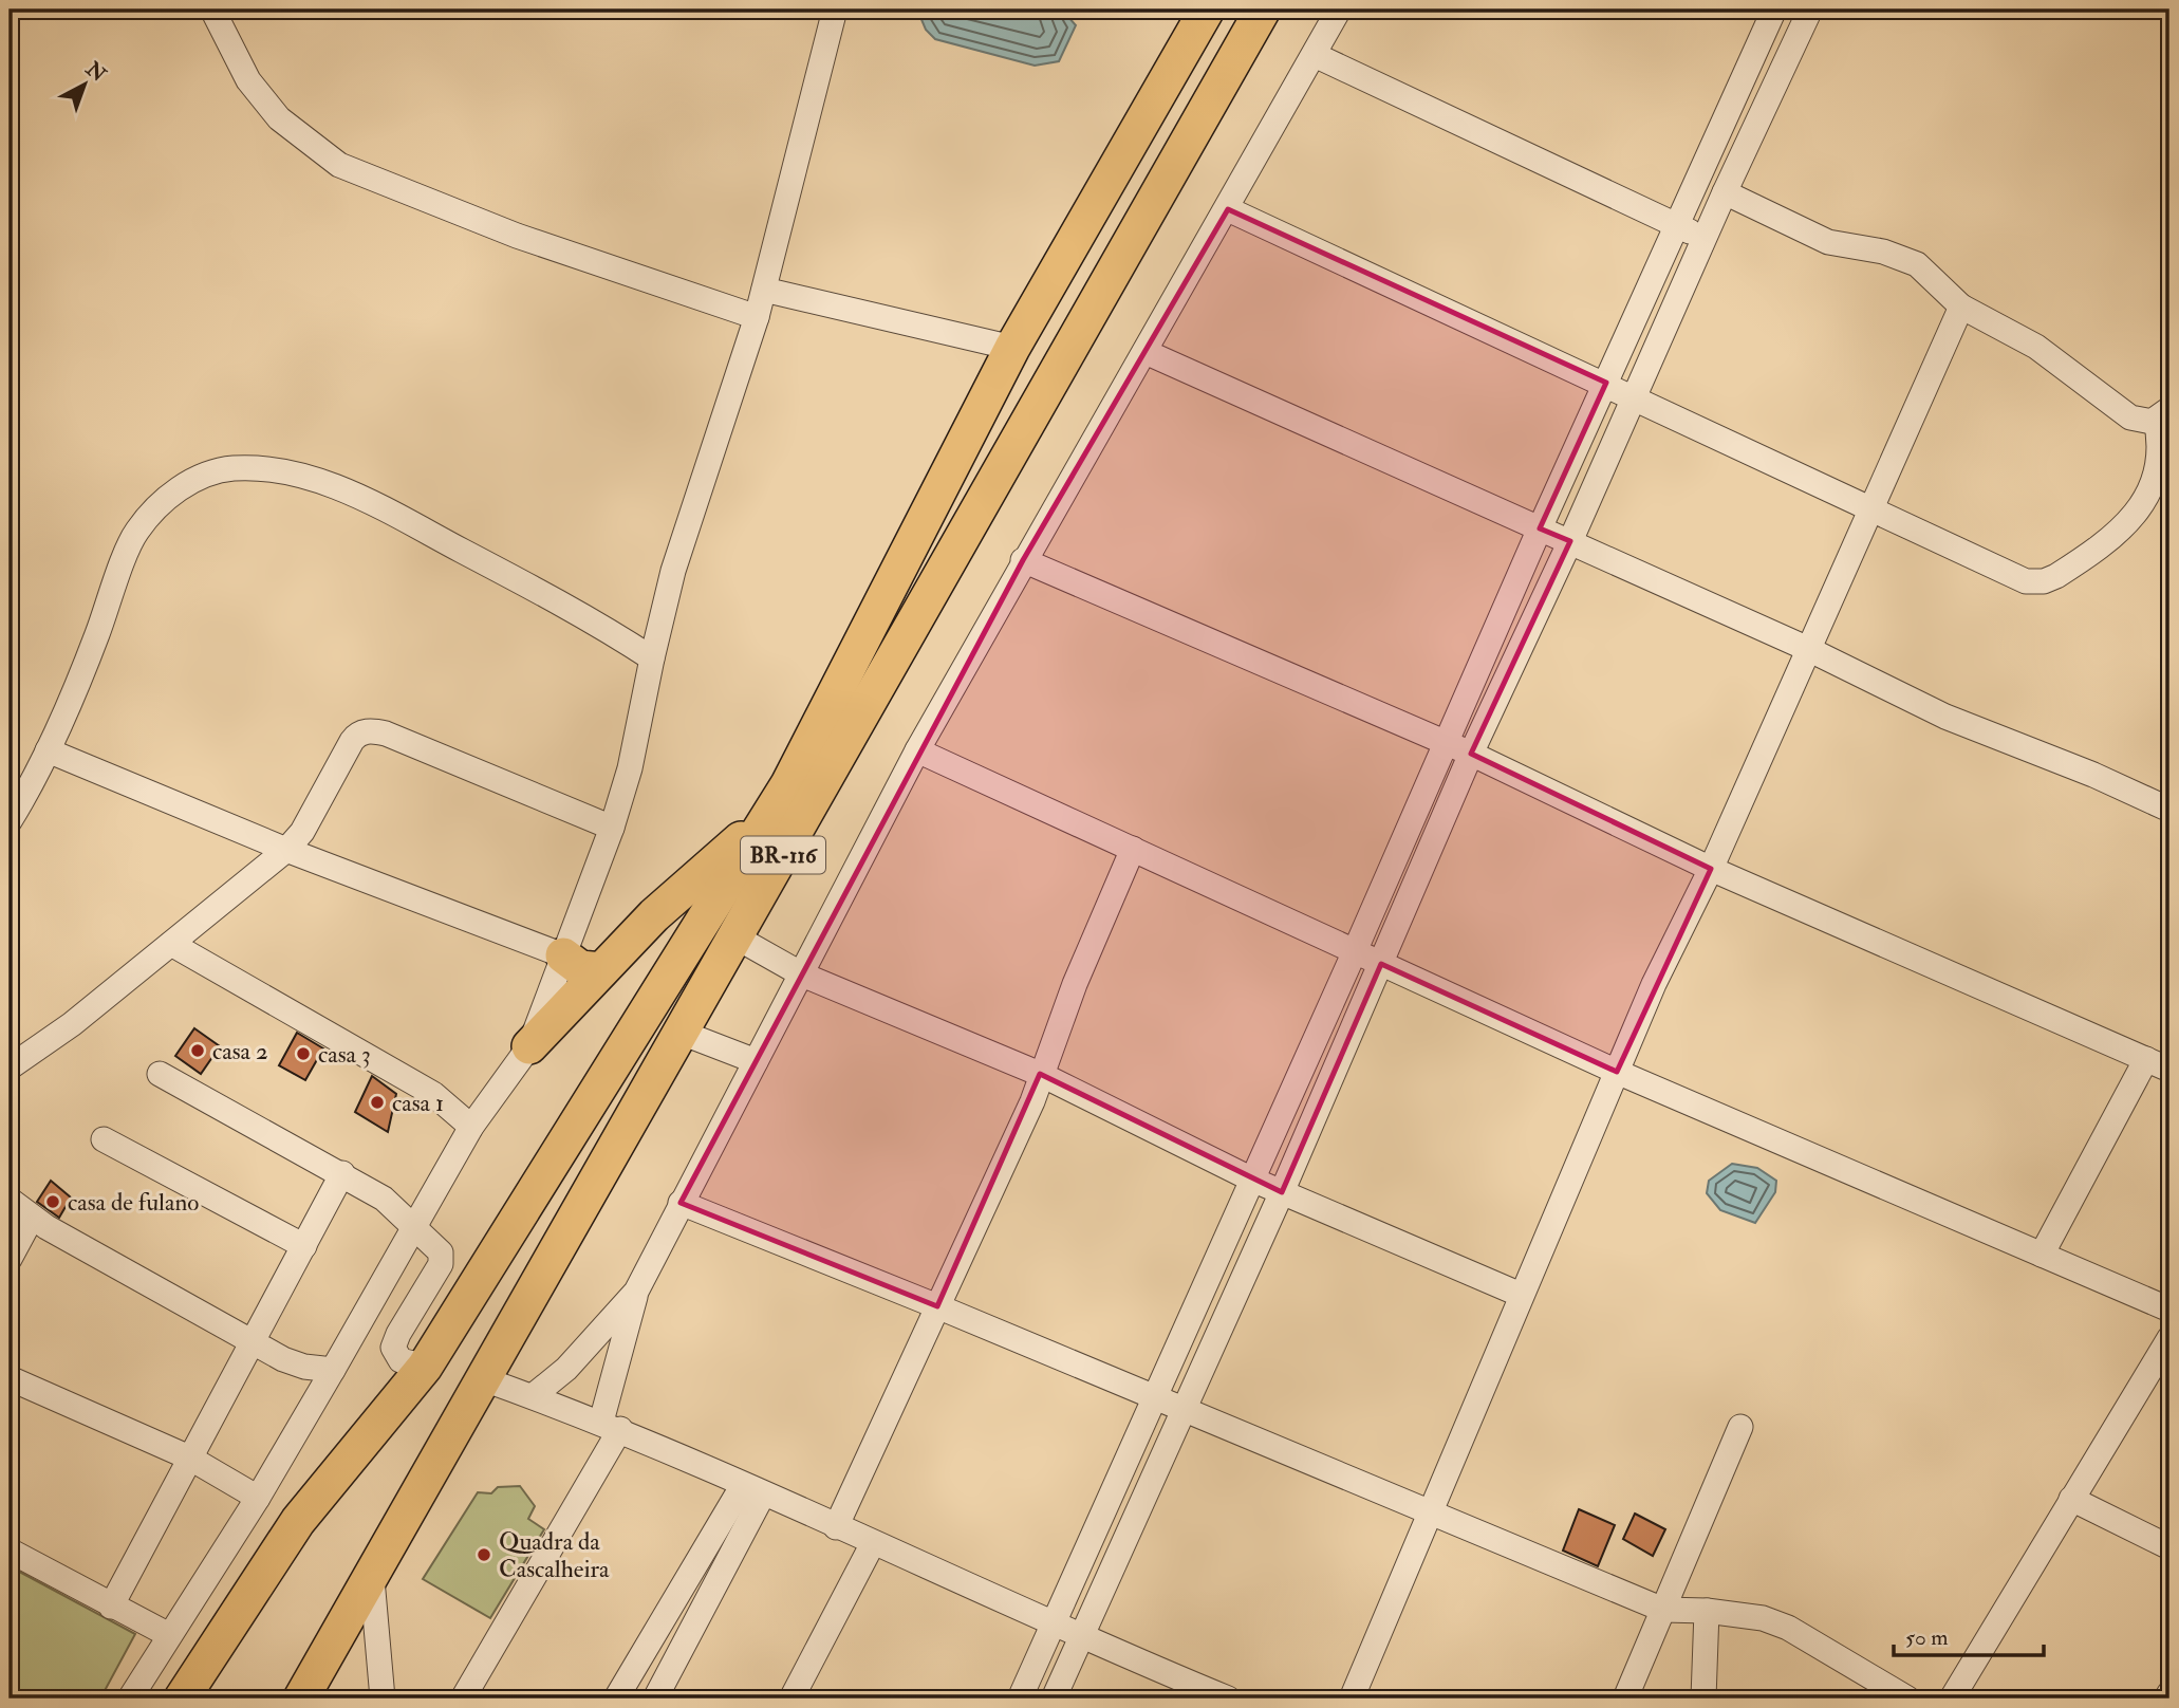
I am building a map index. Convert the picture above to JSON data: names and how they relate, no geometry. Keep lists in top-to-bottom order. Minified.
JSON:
{"streets":{"highway":["BR-116"]},"places":["casa 2","casa 3","casa 1","casa de fulano","Quadra da Cascalheira"],"scale_bar":"50 m","north":"top right"}
